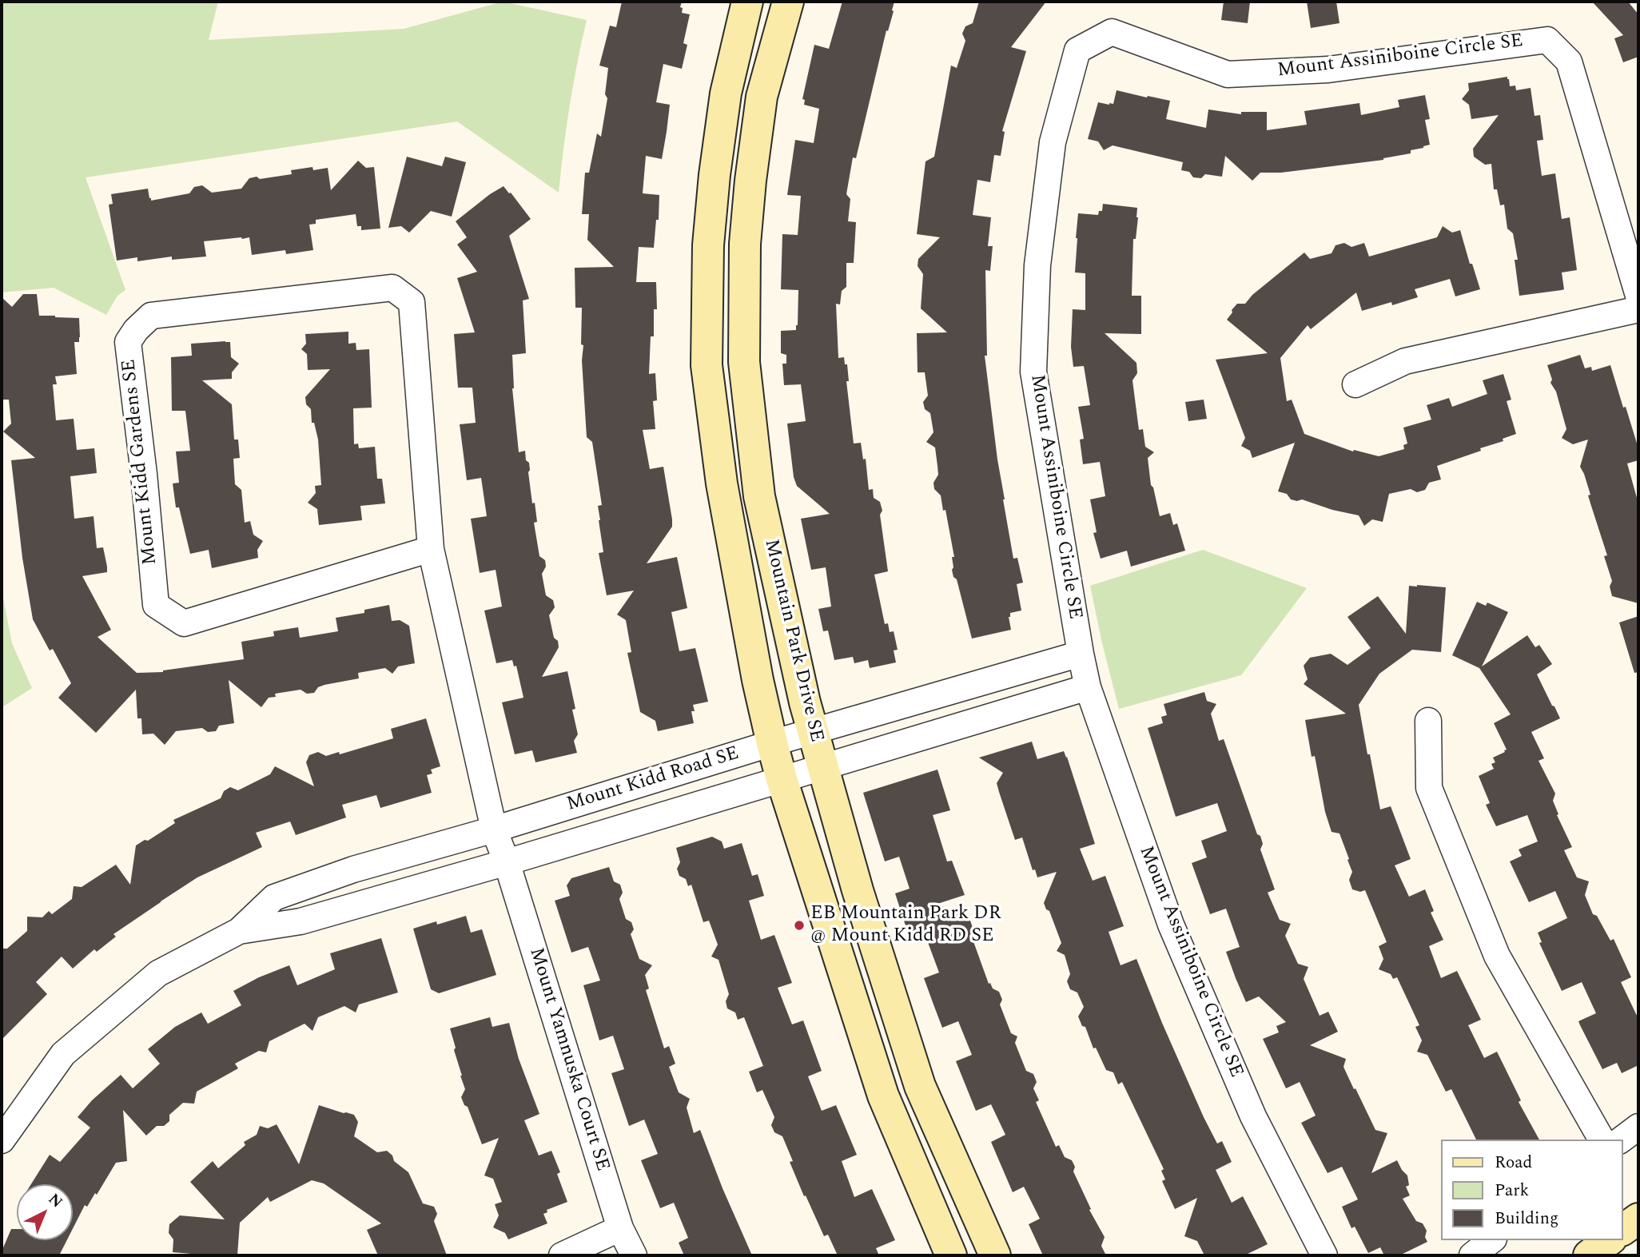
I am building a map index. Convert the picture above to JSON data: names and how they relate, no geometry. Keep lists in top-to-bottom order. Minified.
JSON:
{"streets":{"street":["Mount Assiniboine Circle SE","Mount Kidd Gardens SE","Mountain Park Drive SE","Mount Kidd Road SE","Mount Yamnuska Court SE"]},"crossings":[["Mount Assiniboine Circle SE","Mount Kidd Road SE"],["Mount Kidd Gardens SE","Mount Kidd Road SE"],["Mount Kidd Gardens SE","Mount Yamnuska Court SE"],["Mountain Park Drive SE","Mount Kidd Road SE"],["Mount Kidd Road SE","Mount Yamnuska Court SE"]],"places":["EB Mountain Park DR @ Mount Kidd RD SE"],"legend":["Road","Park","Building"],"north":"top right"}
